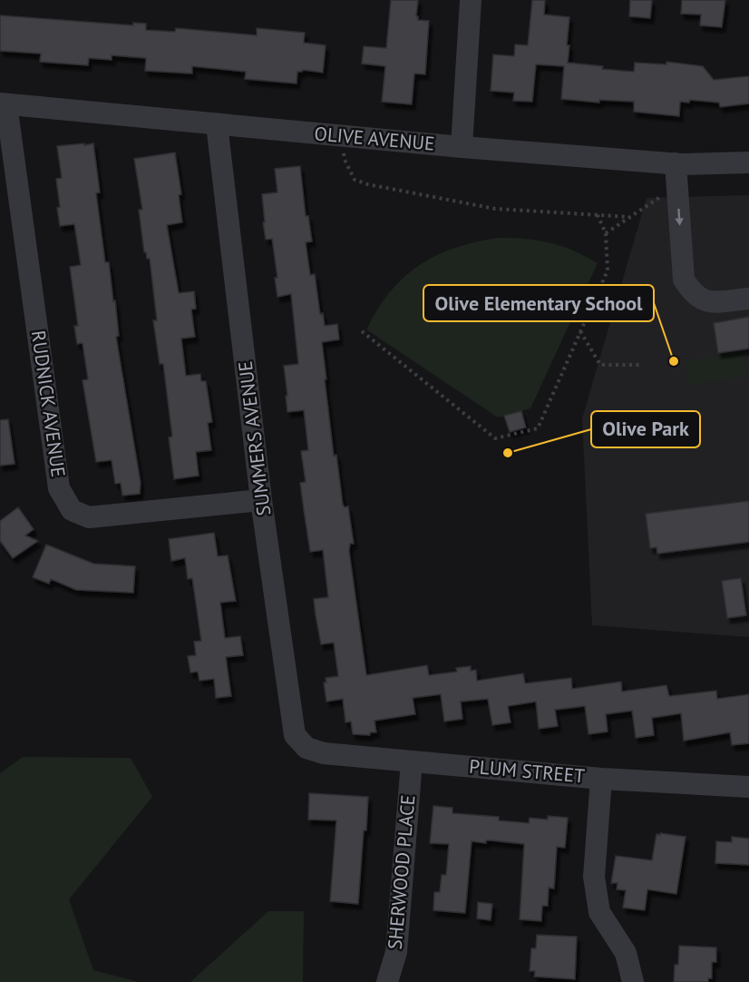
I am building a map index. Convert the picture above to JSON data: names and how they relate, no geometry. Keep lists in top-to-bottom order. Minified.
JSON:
{"streets":{"street":["OLIVE AVENUE","RUDNICK AVENUE","SUMMERS AVENUE","PLUM STREET","SHERWOOD PLACE"]},"crossings":[["OLIVE AVENUE","RUDNICK AVENUE"],["OLIVE AVENUE","SUMMERS AVENUE"],["RUDNICK AVENUE","SUMMERS AVENUE"],["SUMMERS AVENUE","PLUM STREET"],["PLUM STREET","SHERWOOD PLACE"]],"places":["Olive Elementary School","Olive Park"]}
